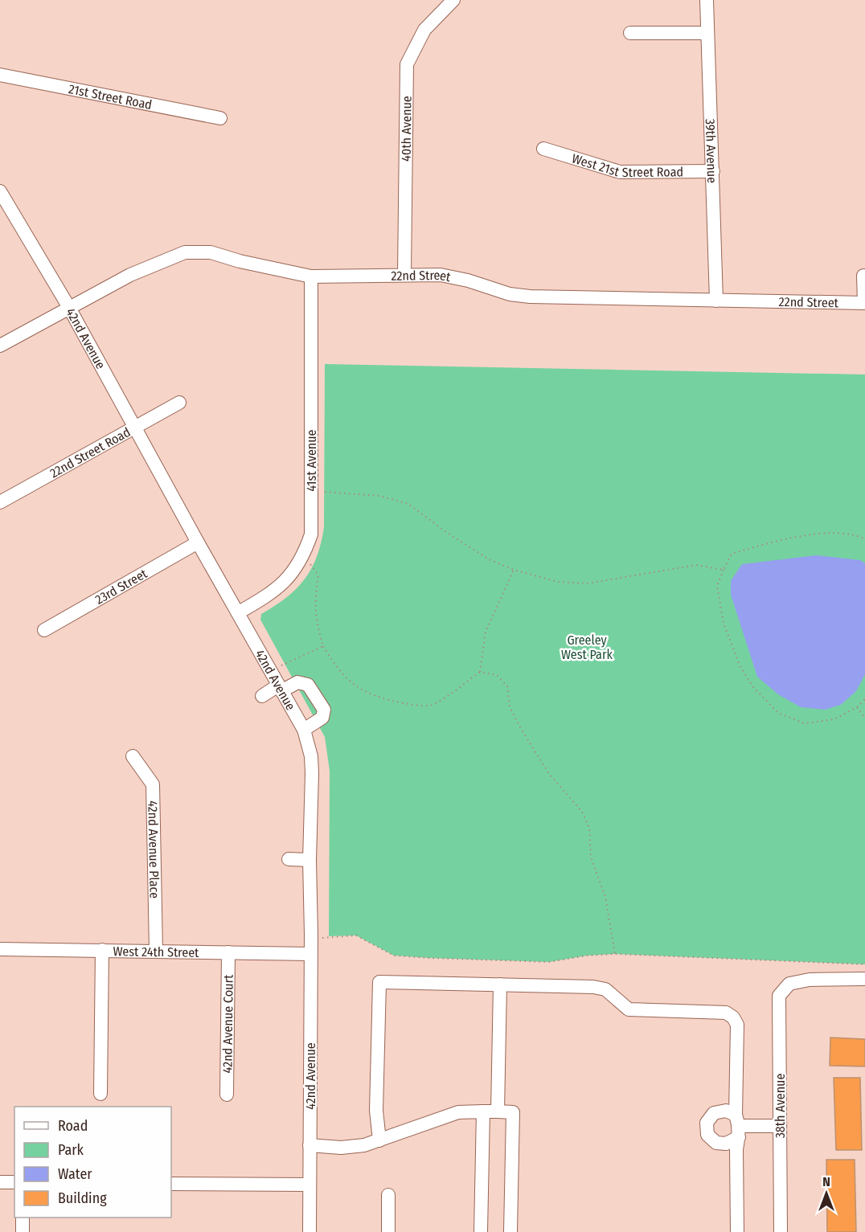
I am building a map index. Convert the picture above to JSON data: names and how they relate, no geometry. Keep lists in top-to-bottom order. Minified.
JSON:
{"streets":{"street":["21st Street Road","40th Avenue","39th Avenue","West 21st Street Road","22nd Street","42nd Avenue","22nd Street Road","41st Avenue","23rd Street","42nd Avenue Place","West 24th Street","42nd Avenue Court","38th Avenue"]},"crossings":[["40th Avenue","22nd Street"],["39th Avenue","West 21st Street Road"],["39th Avenue","22nd Street"],["22nd Street","42nd Avenue"],["22nd Street","41st Avenue"],["42nd Avenue","22nd Street Road"],["42nd Avenue","41st Avenue"],["42nd Avenue","23rd Street"],["42nd Avenue","West 24th Street"],["42nd Avenue Place","West 24th Street"],["West 24th Street","42nd Avenue Court"]],"parks":["Greeley West Park"],"legend":["Road","Park","Water","Building"],"north":"top"}
